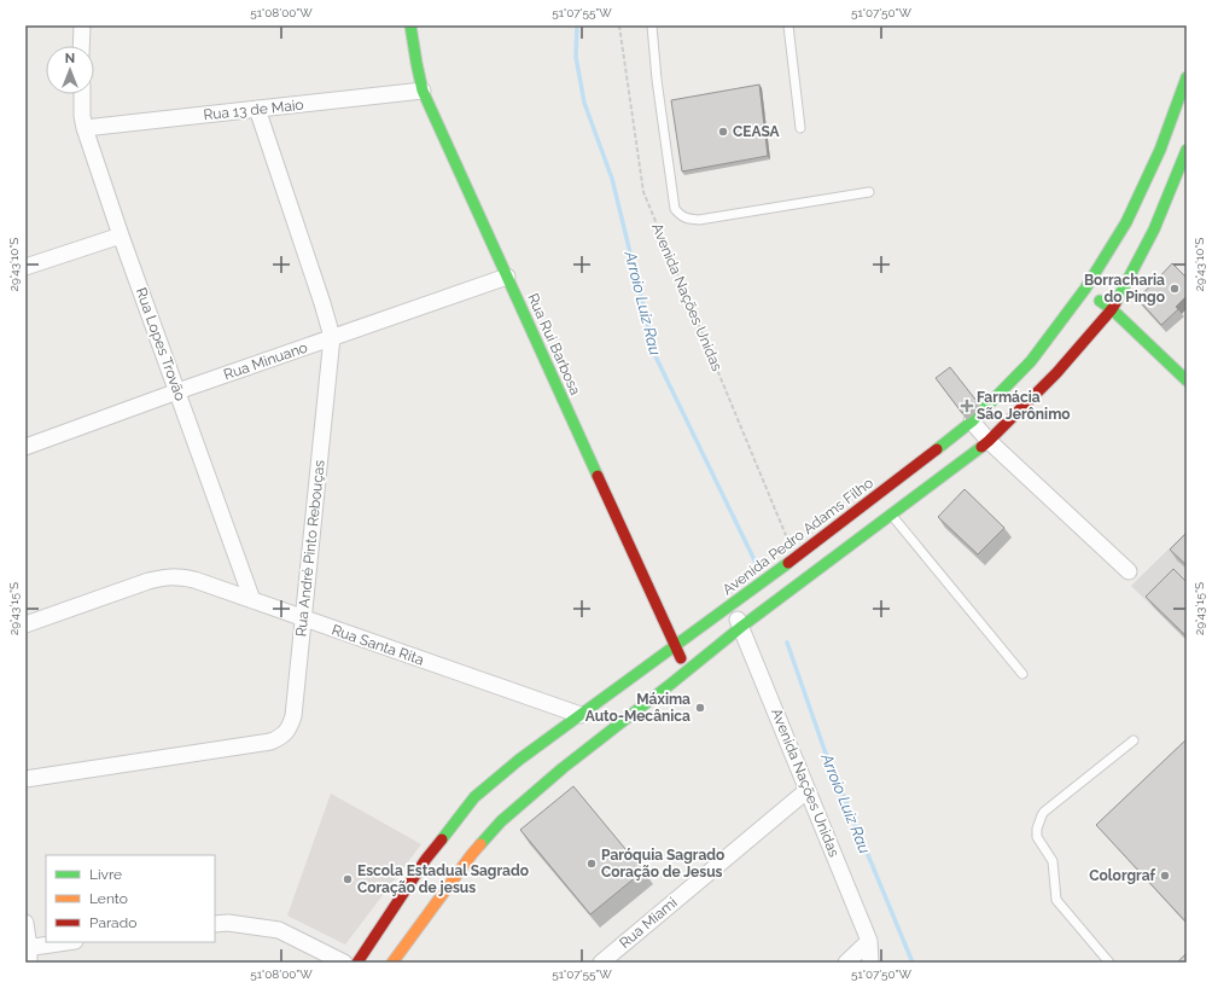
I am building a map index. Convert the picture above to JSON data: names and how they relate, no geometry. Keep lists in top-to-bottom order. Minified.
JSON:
{"streets":{"main road":["Rua Rui Barbosa","Avenida Pedro Adams Filho"],"street":["Rua 13 de Maio","Avenida Nações Unidas","Rua Lopes Trovão","Rua Minuano","Rua André Pinto Rebouças","Rua Santa Rita","Rua Miami"]},"crossings":[["Rua 13 de Maio","Rua Lopes Trovão"],["Rua 13 de Maio","Rua Rui Barbosa"],["Rua 13 de Maio","Rua André Pinto Rebouças"],["Avenida Nações Unidas","Avenida Pedro Adams Filho"],["Avenida Nações Unidas","Rua Miami"],["Rua Lopes Trovão","Rua Minuano"],["Rua Lopes Trovão","Rua Santa Rita"],["Rua Rui Barbosa","Rua Minuano"],["Rua Rui Barbosa","Avenida Pedro Adams Filho"],["Rua Minuano","Rua André Pinto Rebouças"],["Avenida Pedro Adams Filho","Rua Santa Rita"],["Rua André Pinto Rebouças","Rua Santa Rita"]],"water":["Arroio Luiz Rau"],"places":{"other":["CEASA","Borracharia do Pingo","Máxima Auto-Mecânica","Paróquia Sagrado Coração de Jesus","Colorgraf","Escola Estadual Sagrado Coração de jesus"],"health":["Farmácia São Jerônimo"]},"legend":["Livre","Lento","Parado"],"north":"top","coordinates":["51°08'00\"W","51°07'55\"W","51°07'50\"W","29°43'10\"S","29°43'15\"S"]}
